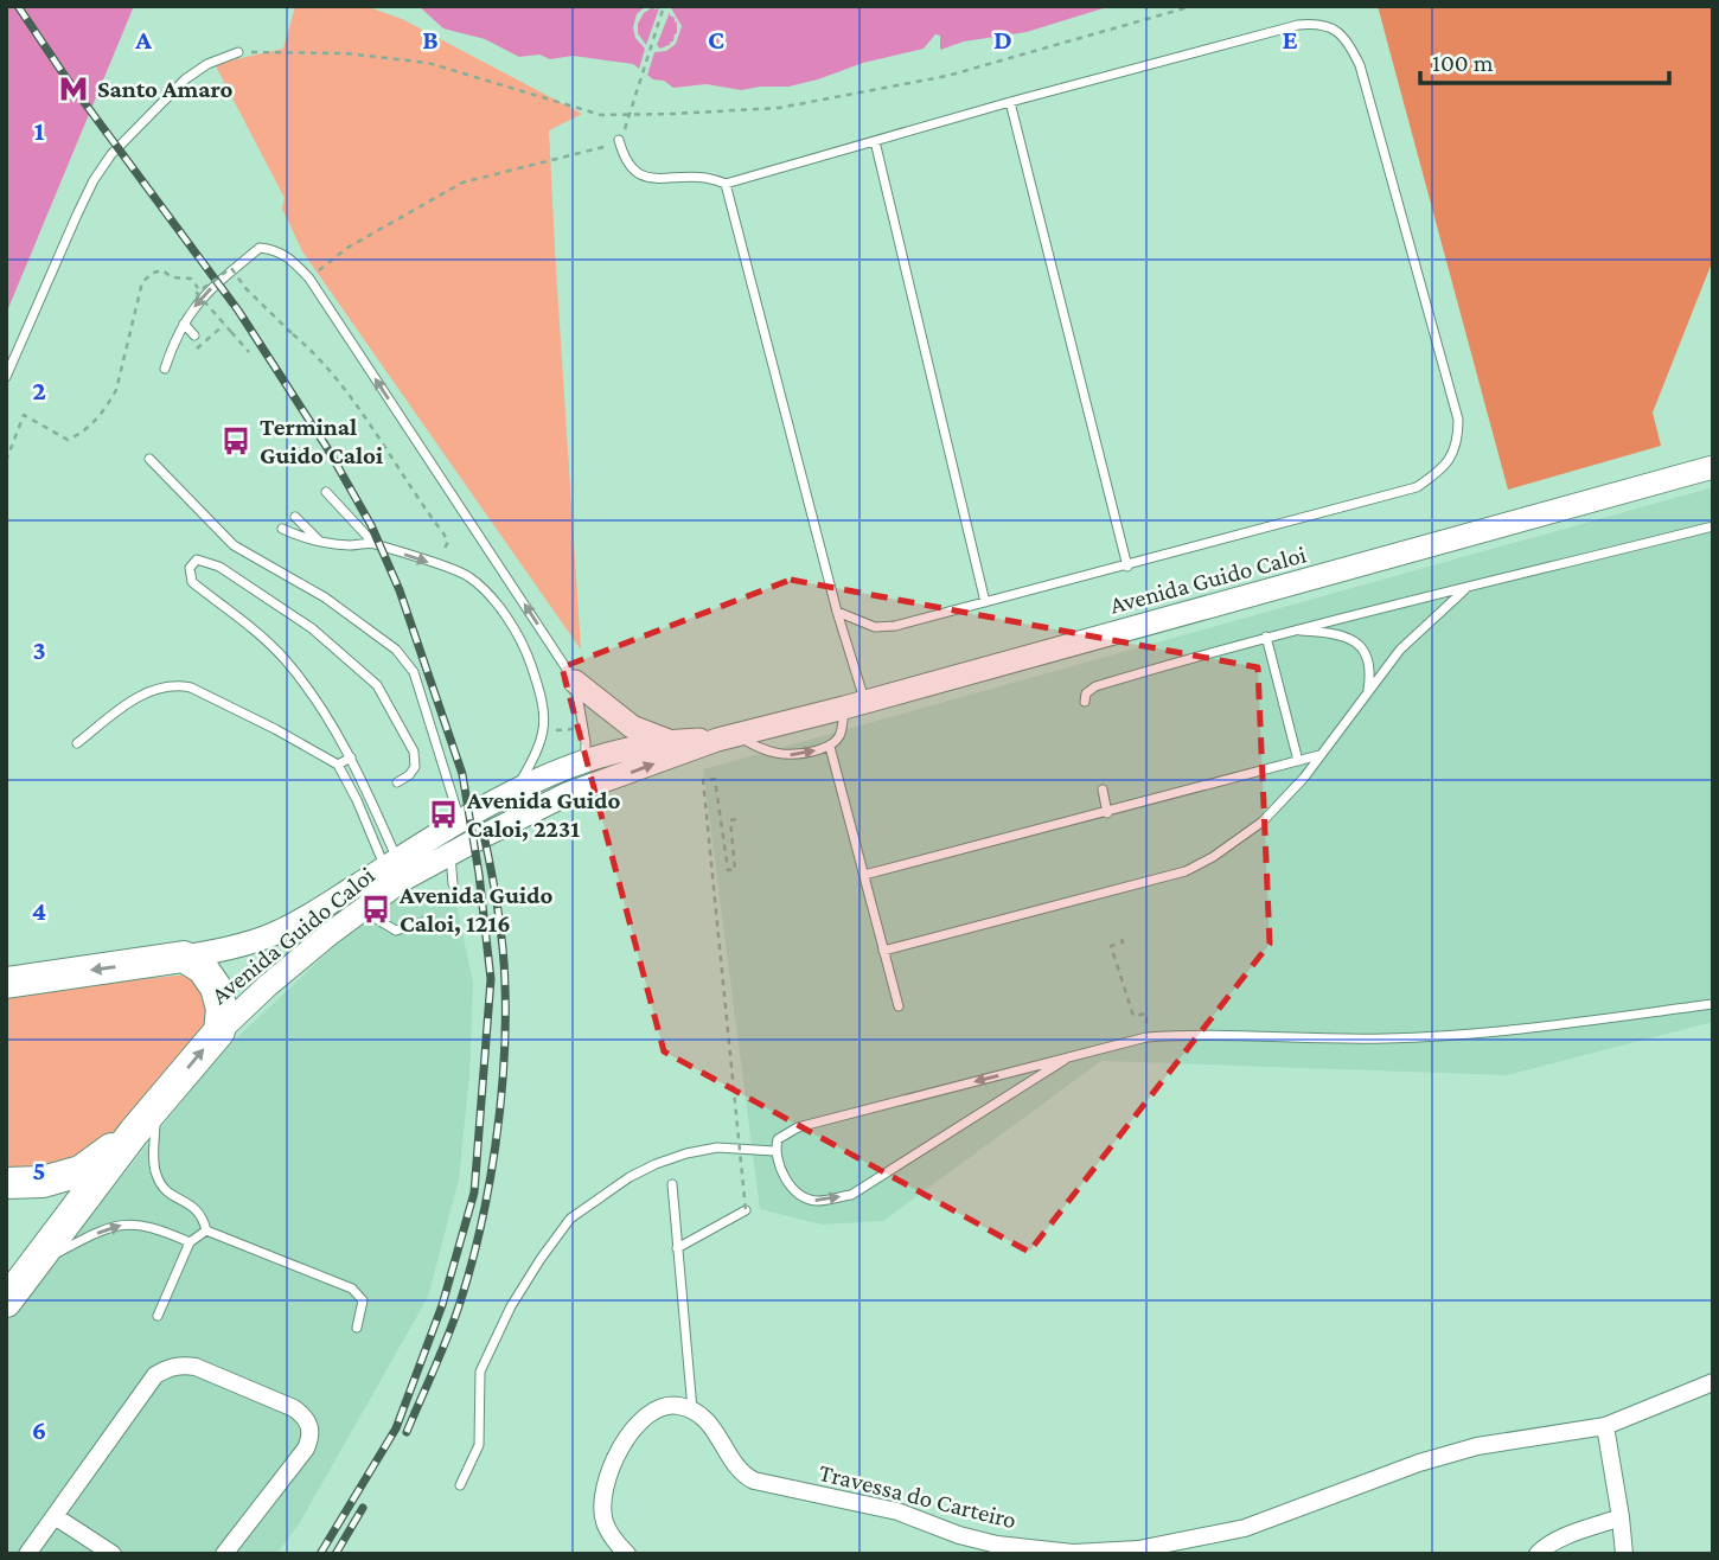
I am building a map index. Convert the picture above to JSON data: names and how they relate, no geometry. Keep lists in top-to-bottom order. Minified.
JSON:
{"streets":{"main road":["Avenida Guido Caloi"],"street":["Travessa do Carteiro"]},"places":{"metro station":["Santo Amaro"],"bus stop":["Terminal Guido Caloi","Avenida Guido Caloi, 2231","Avenida Guido Caloi, 1216"]},"scale_bar":"100 m","grid":{"columns":["A","B","C","D","E"],"rows":["1","2","3","4","5","6"]}}
